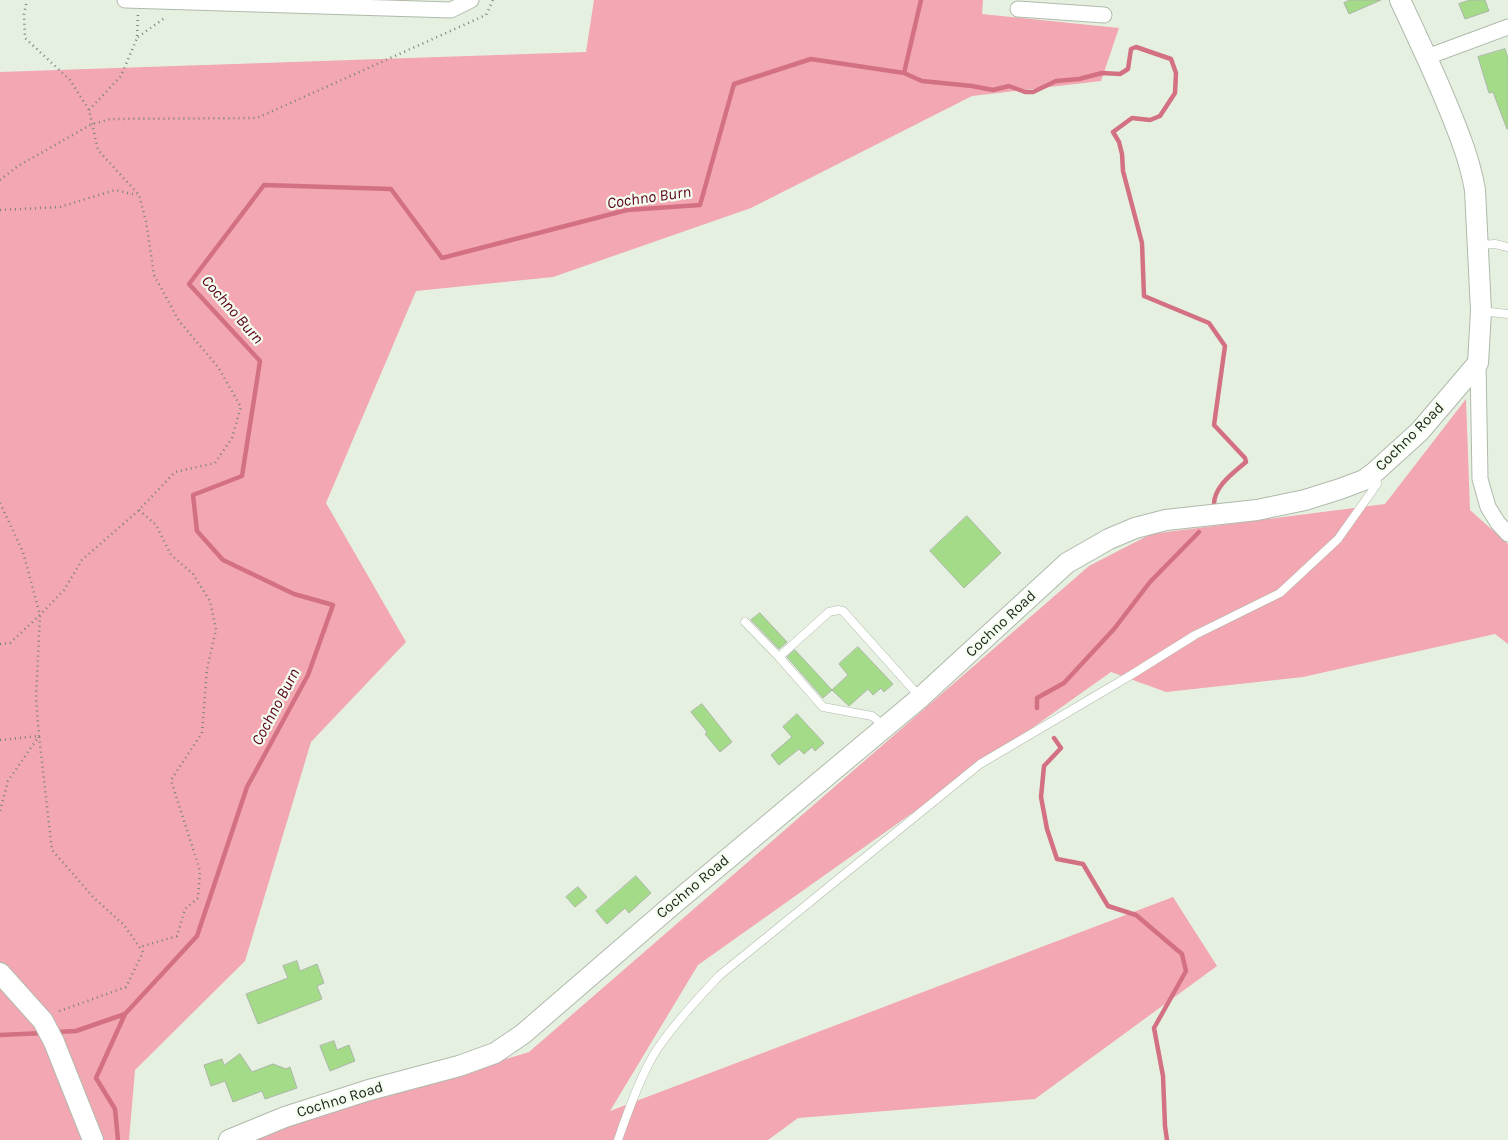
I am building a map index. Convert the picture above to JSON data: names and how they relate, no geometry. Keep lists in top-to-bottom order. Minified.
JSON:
{"streets":{"street":["Cochno Road"]},"water":["Cochno Burn"]}
